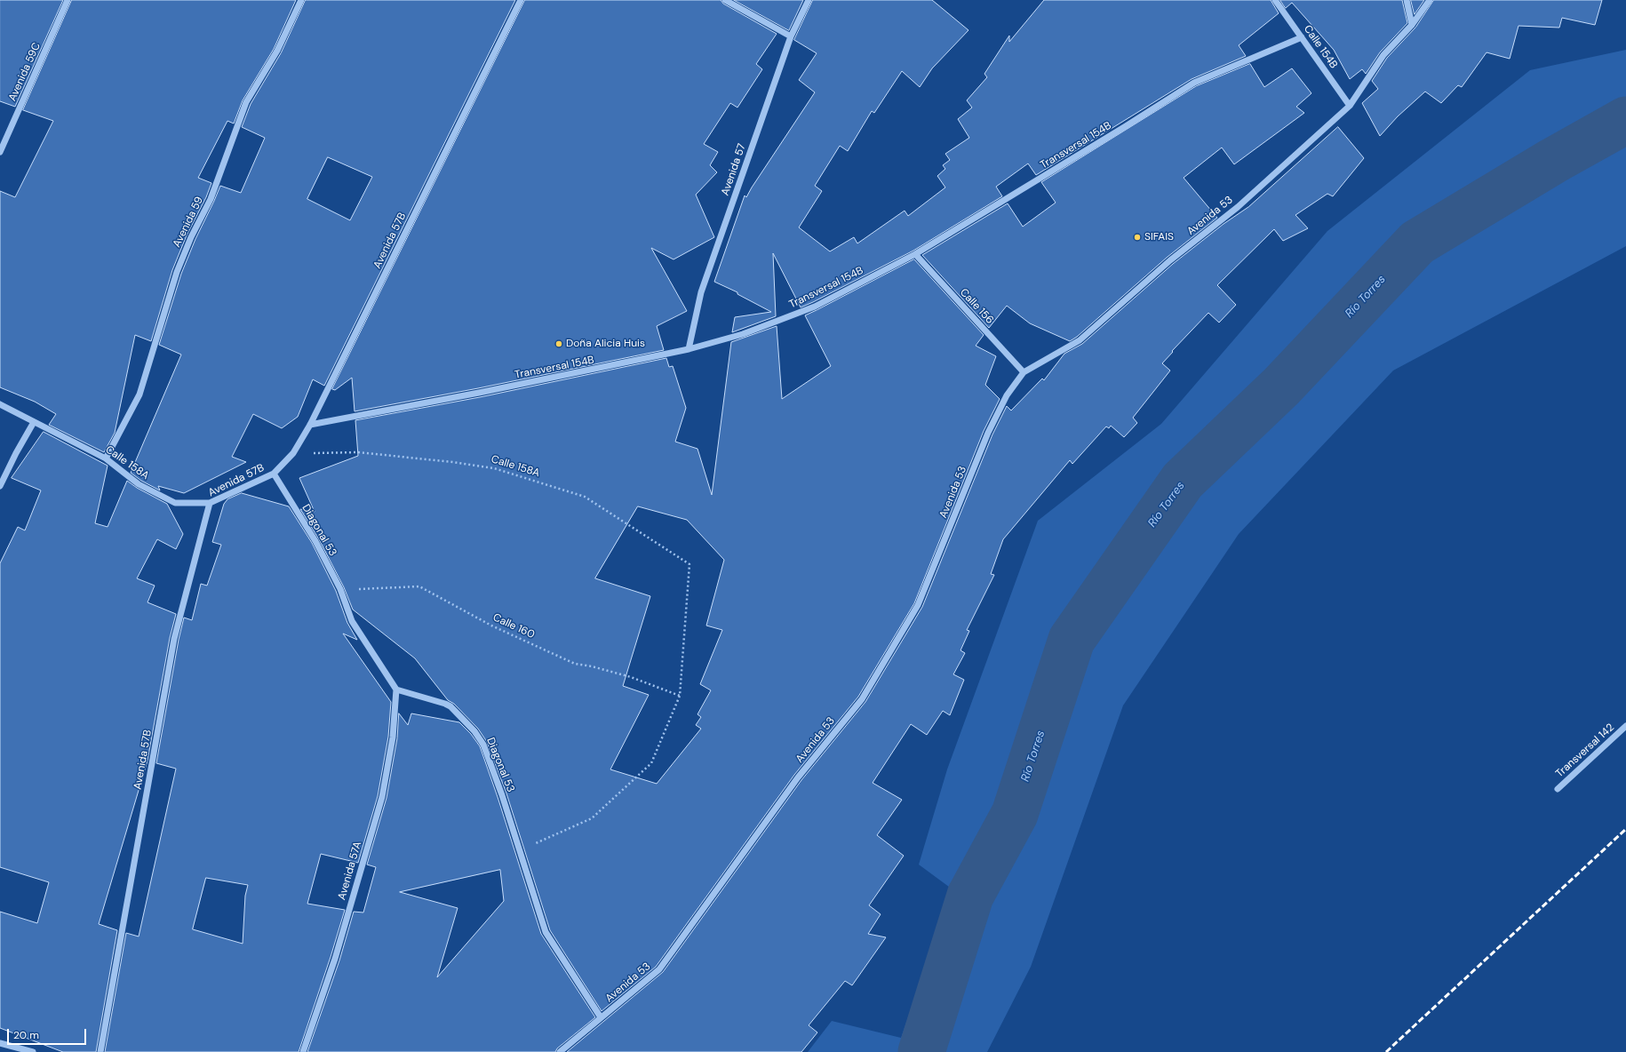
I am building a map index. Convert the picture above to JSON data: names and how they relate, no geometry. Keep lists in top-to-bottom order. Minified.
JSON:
{"streets":{"street":["Calle 154B","Avenida 59C","Transversal 154B","Avenida 57","Avenida 53","Avenida 59","Avenida 57B","Calle 156","Calle 158A","Diagonal 53","Transversal 142","Avenida 57A"],"path":["Calle 160"]},"crossings":[["Calle 154B","Transversal 154B"],["Calle 154B","Avenida 53"],["Transversal 154B","Avenida 57"],["Transversal 154B","Avenida 57B"],["Transversal 154B","Calle 156"],["Avenida 53","Calle 156"],["Avenida 53","Diagonal 53"],["Avenida 59","Calle 158A"],["Avenida 57B","Calle 158A"],["Avenida 57B","Diagonal 53"],["Calle 158A","Calle 160"],["Diagonal 53","Calle 160"],["Diagonal 53","Avenida 57A"]],"water":["Río Torres"],"places":["SIFAIS","Doña Alicia Huis"],"scale_bar":"20 m"}
